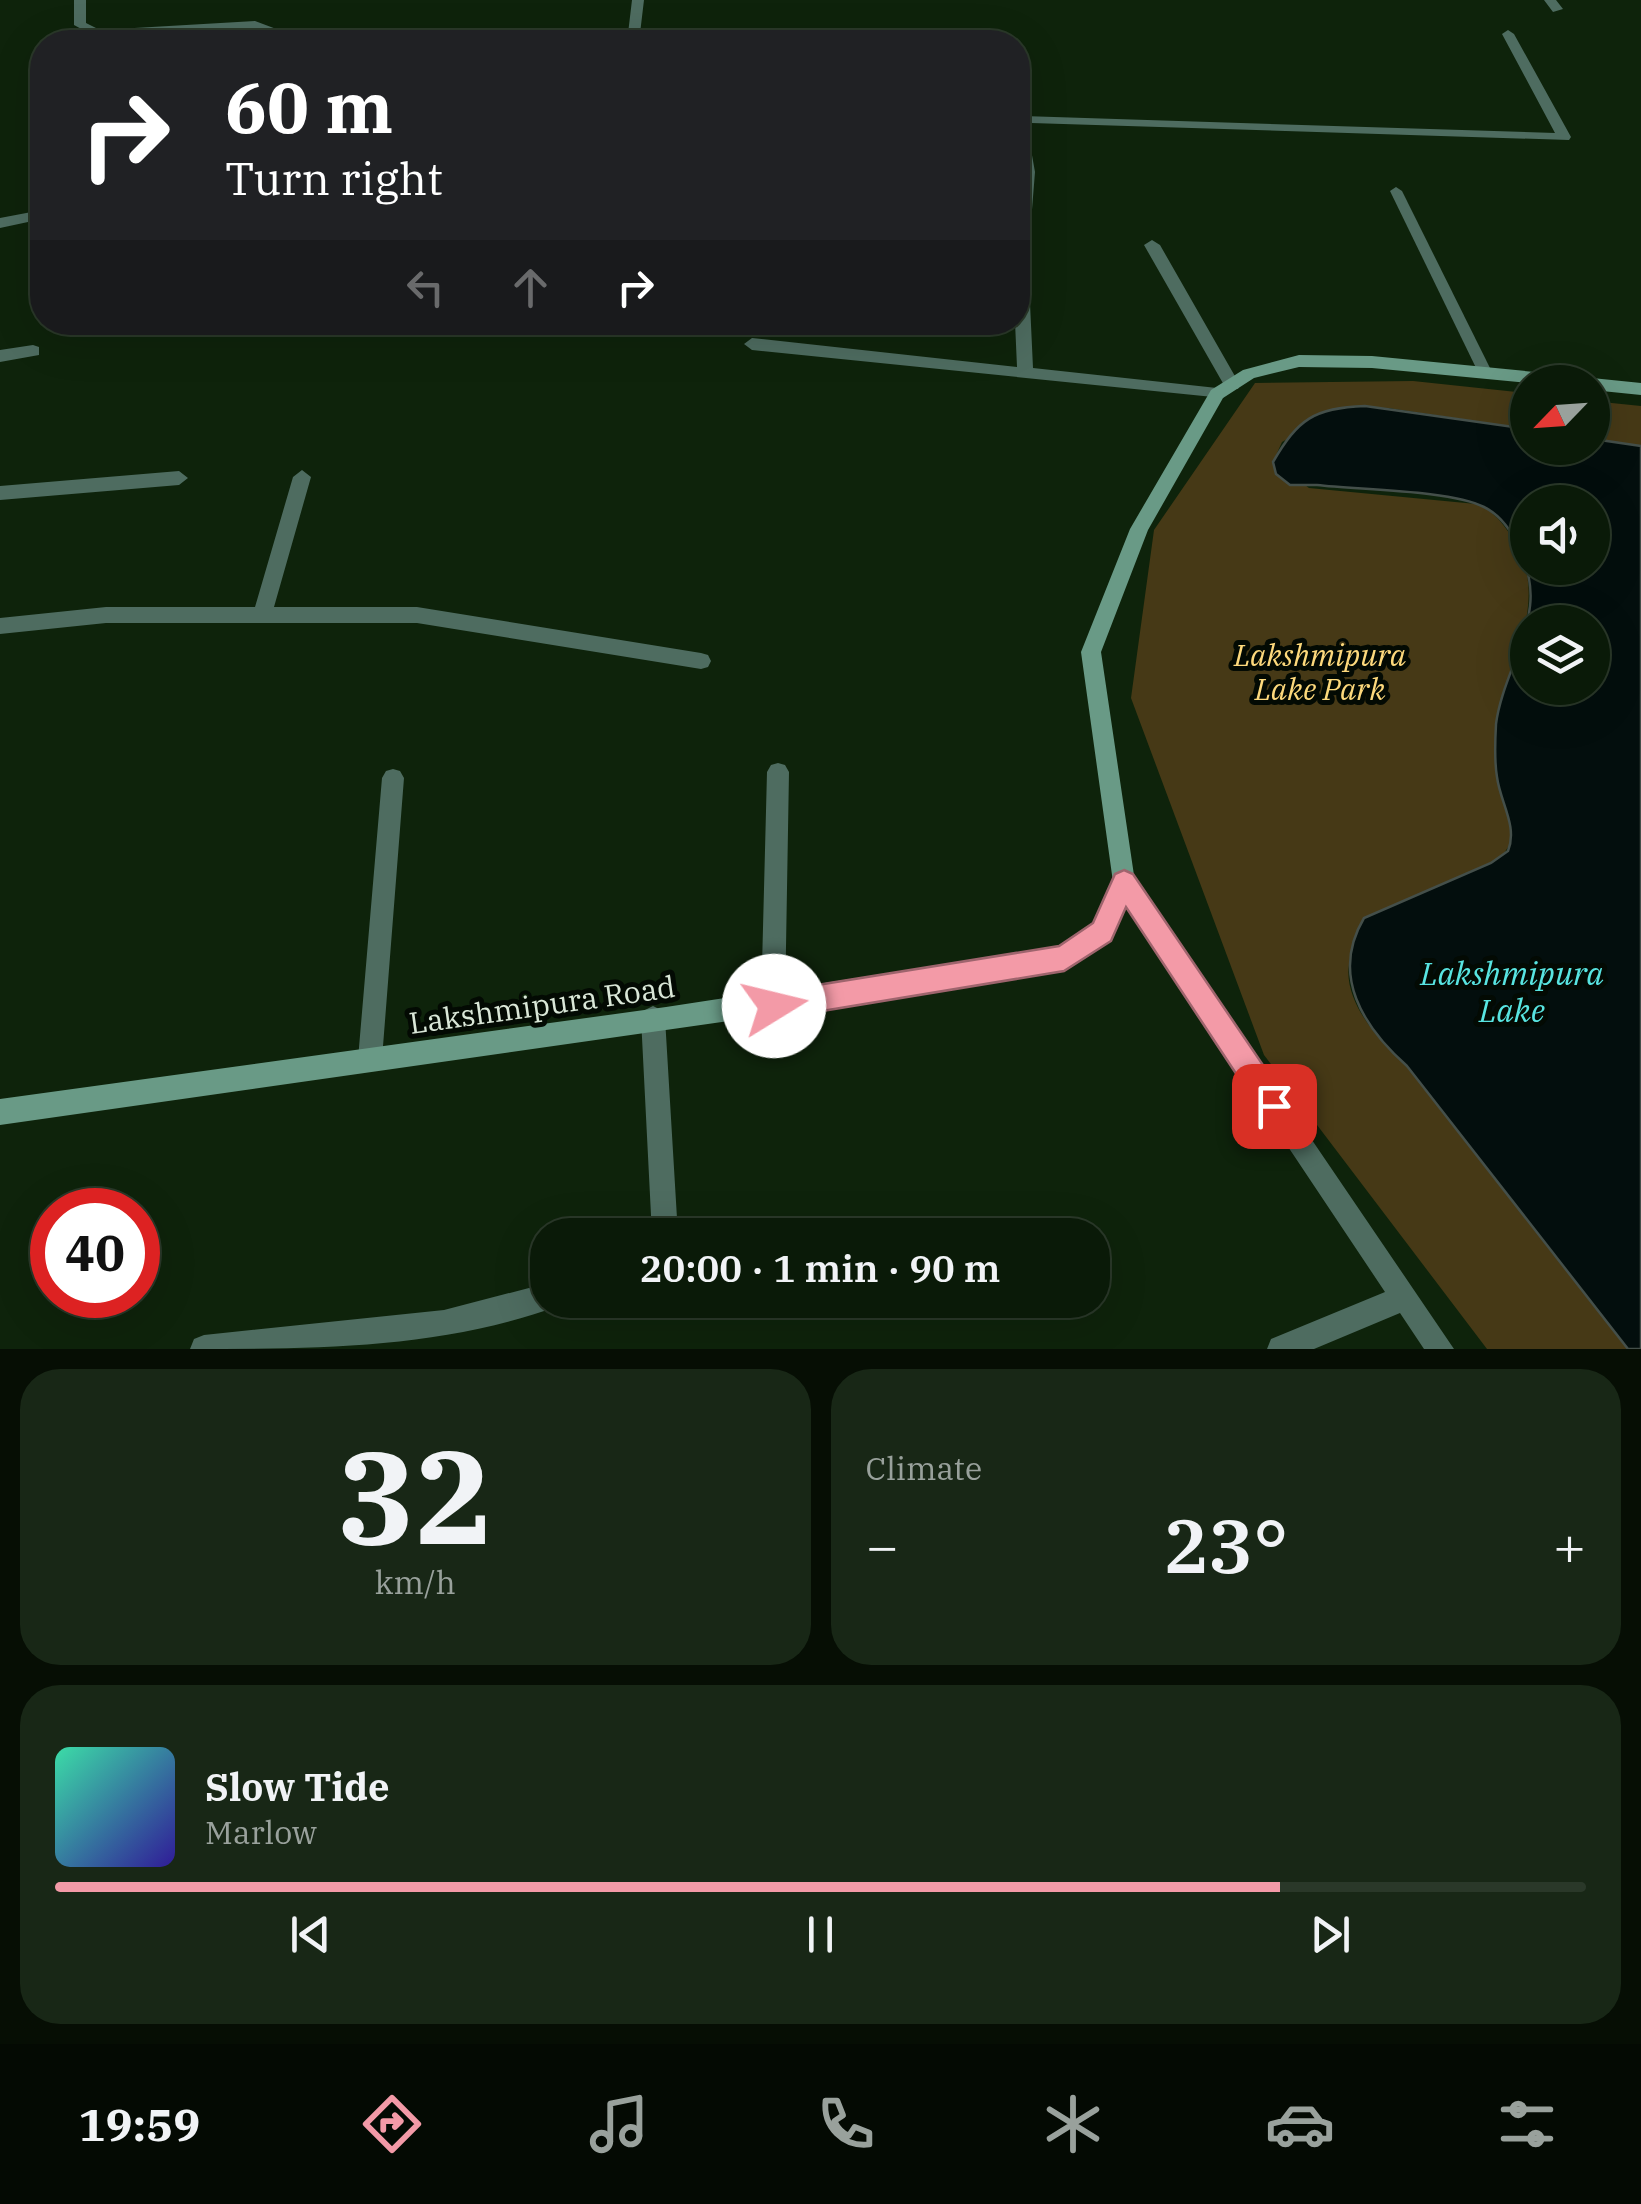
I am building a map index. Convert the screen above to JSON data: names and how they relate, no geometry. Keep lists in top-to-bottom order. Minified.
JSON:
{"streets":{"street":["Lakshmipura Road"]},"water":["Lakshmipura Lake"],"parks":["Lakshmipura Lake Park"],"north":"bottom left","page":{"turn":["60 m","Turn right"],"limit":"40","trip":"20:00 · 1 min · 90 m","tile":[["32","km/h"],"Climate"],"heat":["−","23°","+"],"song":["Slow Tide","Marlow"],"tabs":"19:59"}}
